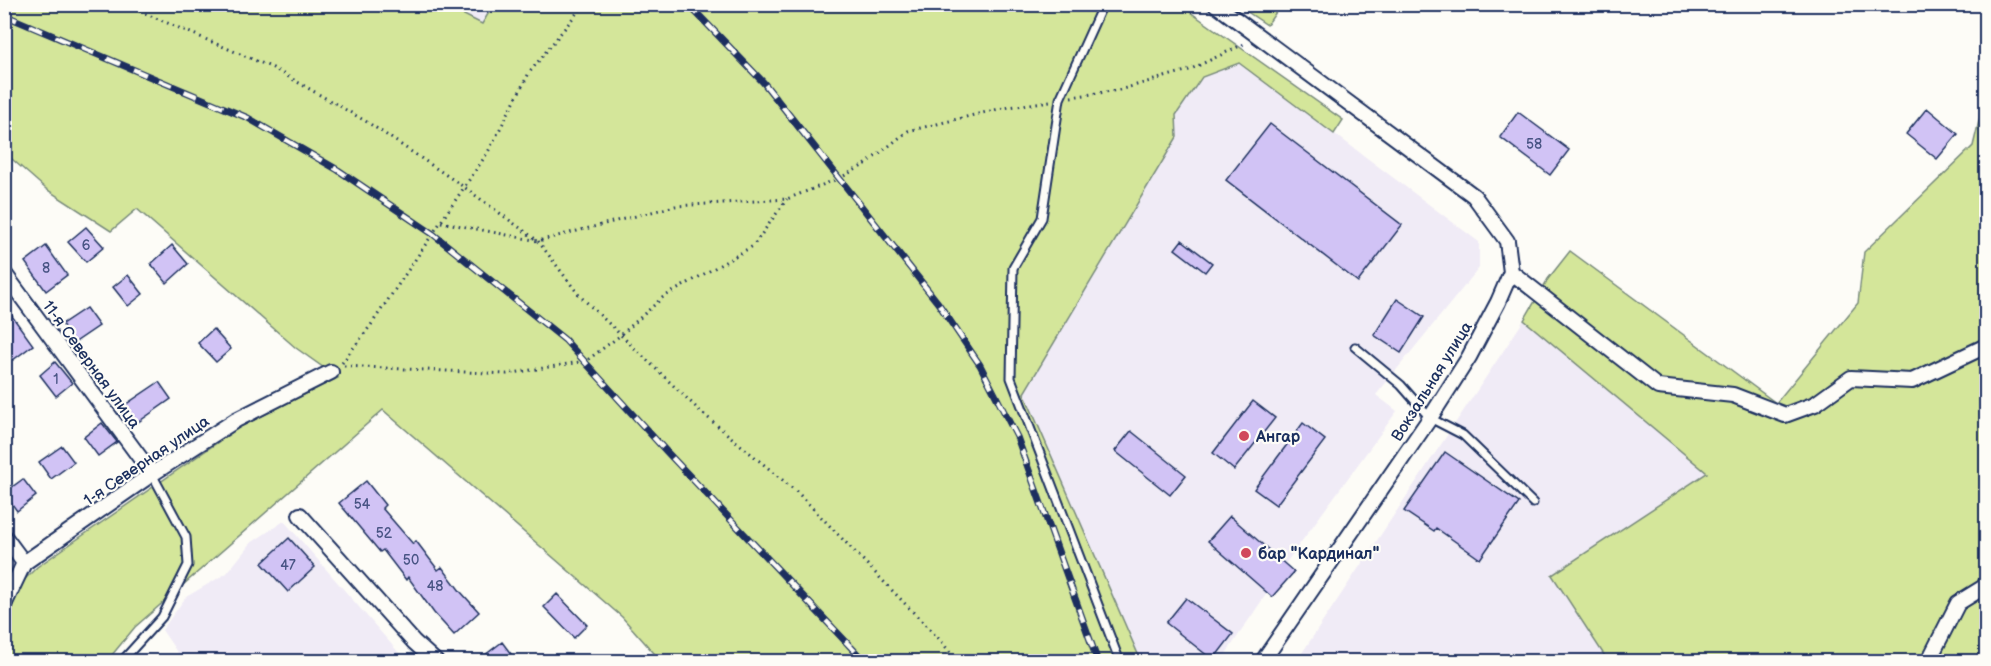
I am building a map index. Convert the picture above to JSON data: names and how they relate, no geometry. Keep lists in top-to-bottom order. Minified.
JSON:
{"streets":{"street":["11-я Северная улица","Вокзальная улица","1-я Северная улица"]},"crossings":[["11-я Северная улица","1-я Северная улица"]],"places":["Ангар","бар \"Кардинал\""],"house_numbers":["58","6","8","1","54","52","50","47","48"]}
